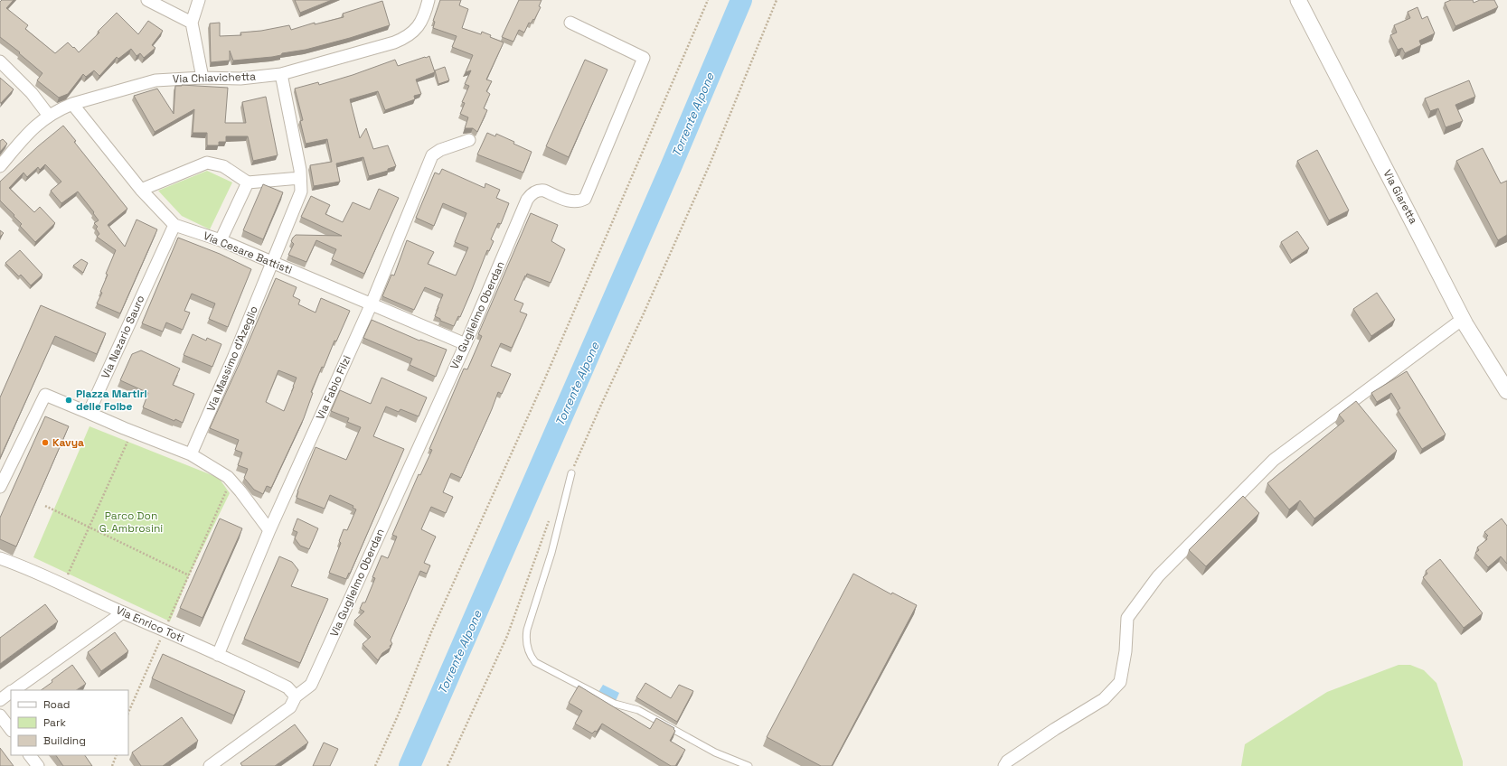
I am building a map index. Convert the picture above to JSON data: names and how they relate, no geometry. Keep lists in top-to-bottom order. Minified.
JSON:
{"streets":{"street":["Via Chiavichetta","Via Giaretta","Via Cesare Battisti","Via Guglielmo Oberdan","Via Nazario Sauro","Via Massimo d'Azeglio","Via Fabio Filzi","Via Enrico Toti"]},"crossings":[["Via Chiavichetta","Via Cesare Battisti"],["Via Chiavichetta","Via Massimo d'Azeglio"],["Via Cesare Battisti","Via Guglielmo Oberdan"],["Via Cesare Battisti","Via Nazario Sauro"],["Via Cesare Battisti","Via Massimo d'Azeglio"],["Via Cesare Battisti","Via Fabio Filzi"],["Via Guglielmo Oberdan","Via Enrico Toti"],["Via Fabio Filzi","Via Enrico Toti"]],"water":["Torrente Alpone"],"parks":["Parco Don G. Ambrosini"],"places":["Piazza Martiri delle Foibe","Kavya"],"legend":["Road","Park","Building"]}
